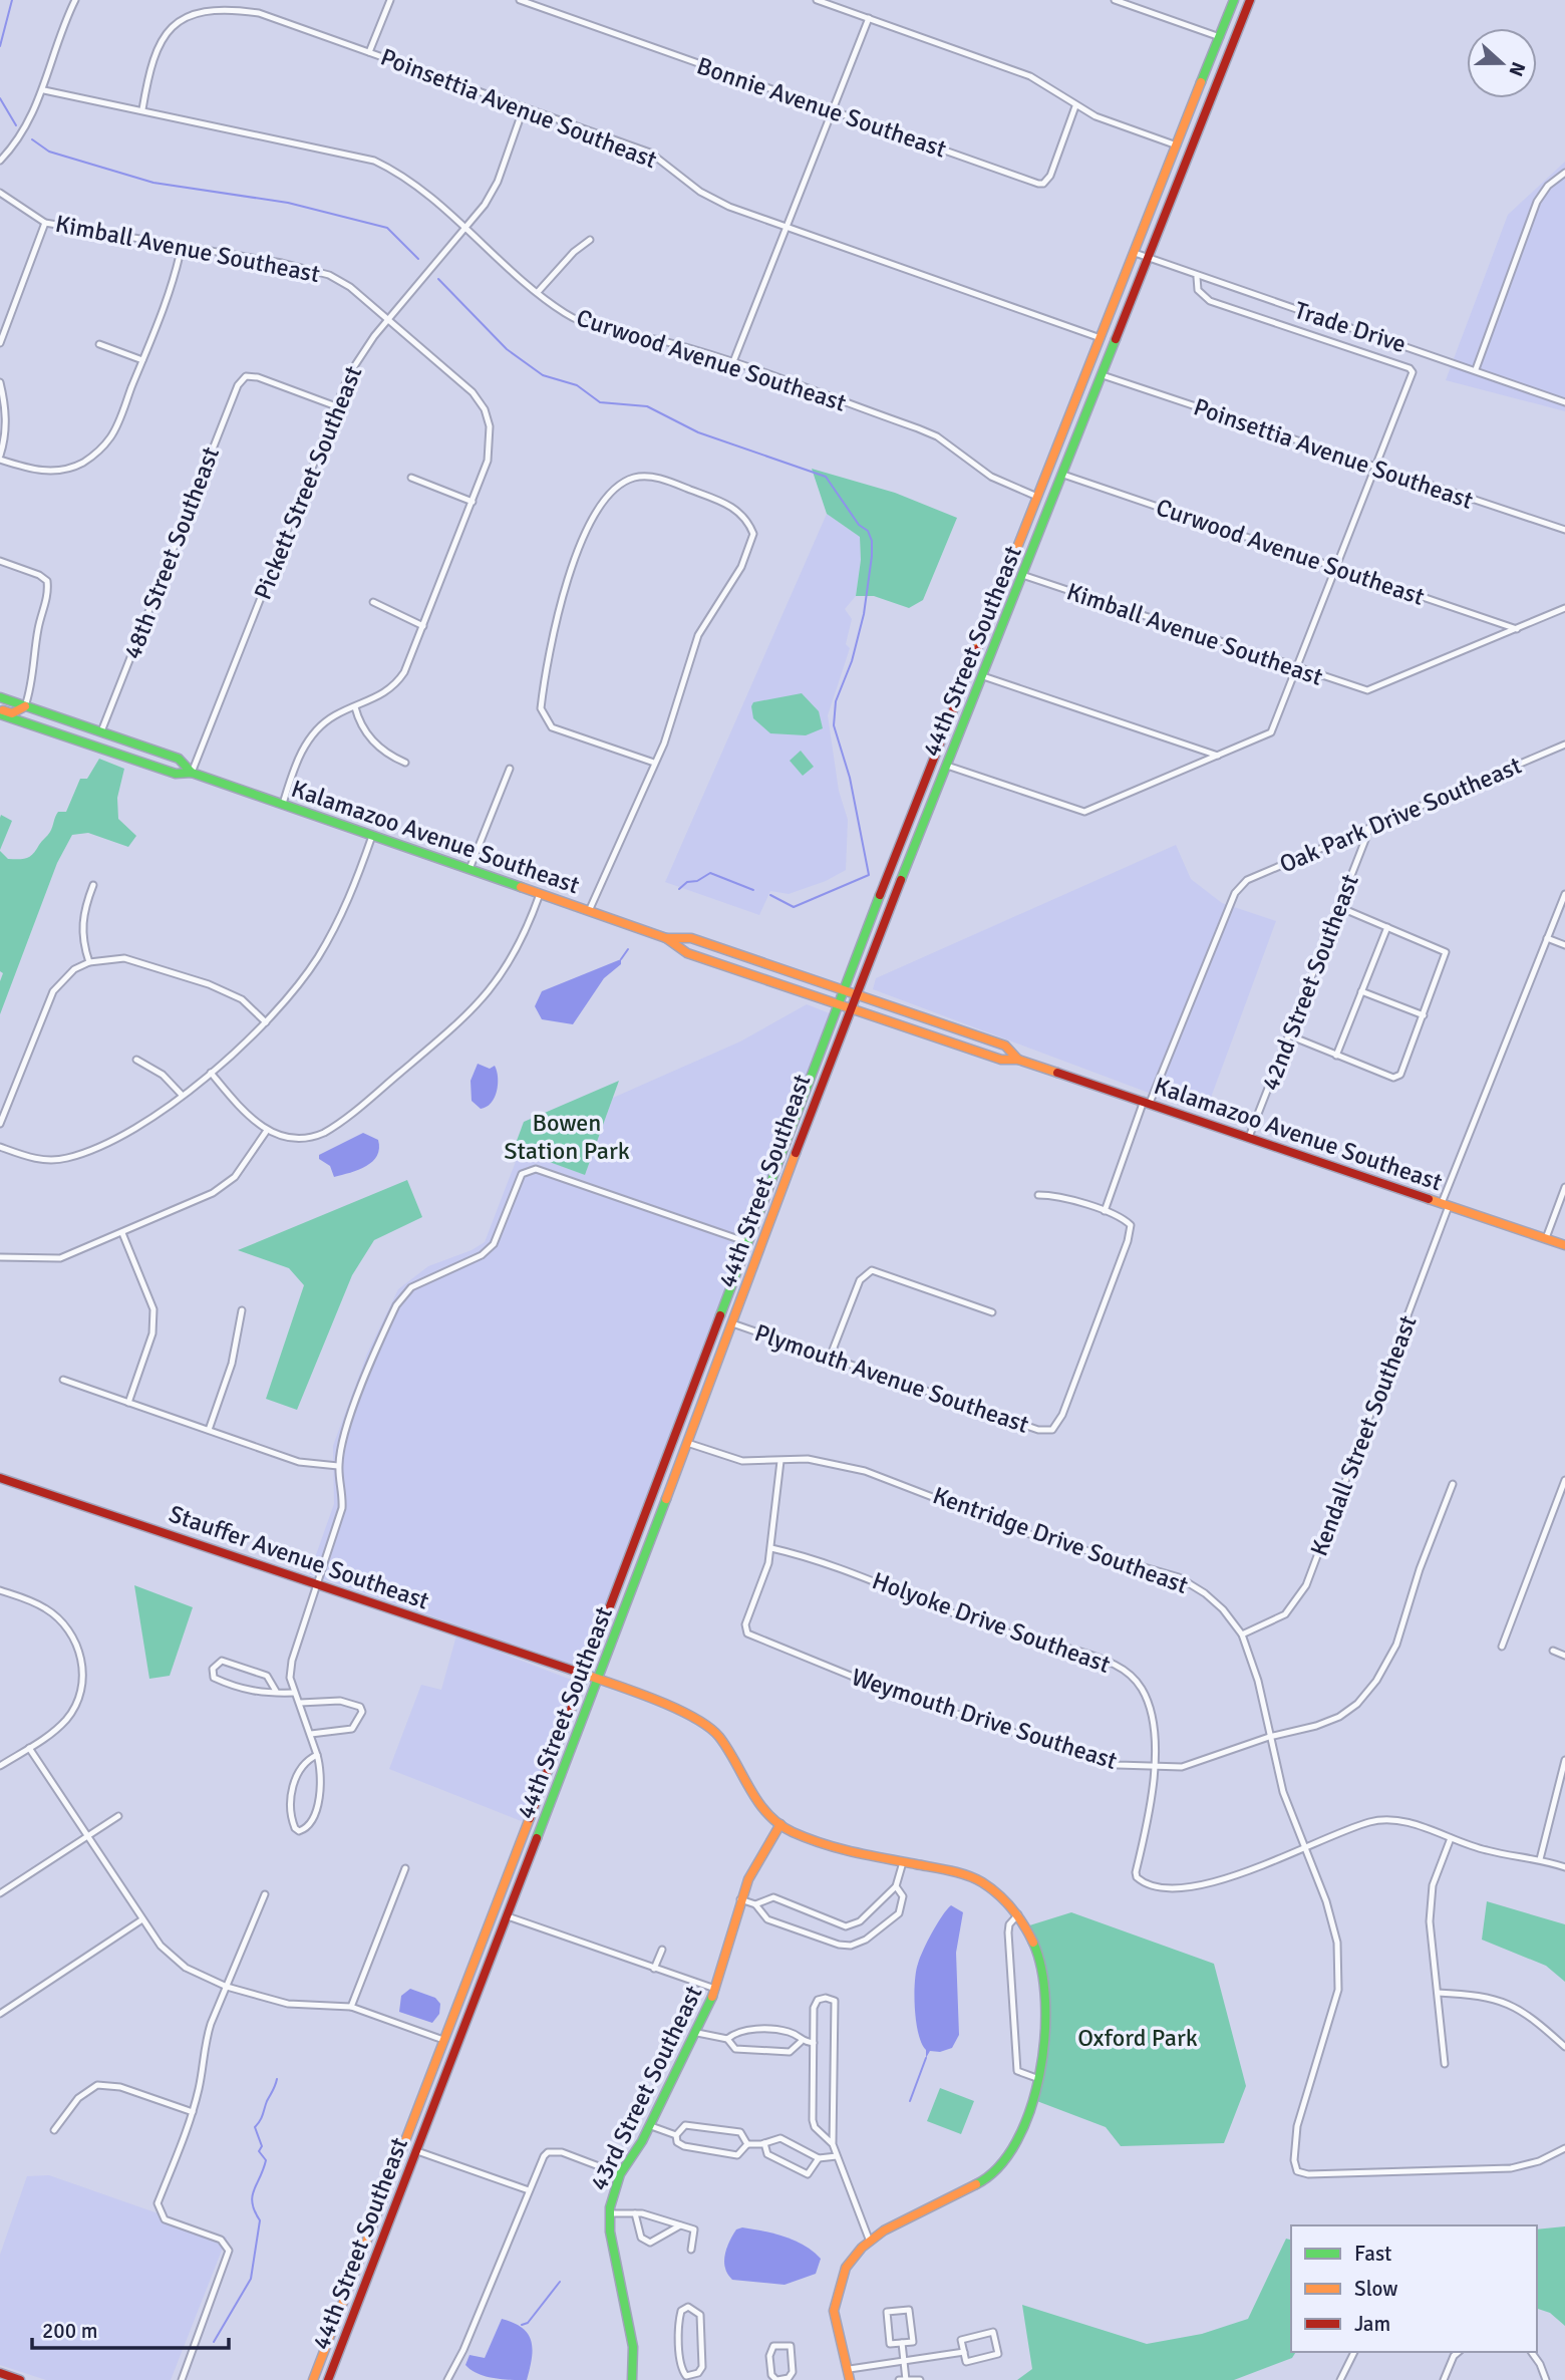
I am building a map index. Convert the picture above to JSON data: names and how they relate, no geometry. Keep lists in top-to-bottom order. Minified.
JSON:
{"streets":{"main road":["44th Street Southeast","Kalamazoo Avenue Southeast","Stauffer Avenue Southeast","43rd Street Southeast"],"street":["Bonnie Avenue Southeast","Poinsettia Avenue Southeast","Kimball Avenue Southeast","Trade Drive","Curwood Avenue Southeast","Pickett Street Southeast","48th Street Southeast","Oak Park Drive Southeast","42nd Street Southeast","Plymouth Avenue Southeast","Kendall Street Southeast","Kentridge Drive Southeast","Holyoke Drive Southeast","Weymouth Drive Southeast"]},"crossings":[["Poinsettia Avenue Southeast","Curwood Avenue Southeast"],["Poinsettia Avenue Southeast","Pickett Street Southeast"],["Poinsettia Avenue Southeast","44th Street Southeast"],["Kimball Avenue Southeast","Curwood Avenue Southeast"],["Kimball Avenue Southeast","Pickett Street Southeast"],["Kimball Avenue Southeast","44th Street Southeast"],["Trade Drive","44th Street Southeast"],["Curwood Avenue Southeast","Pickett Street Southeast"],["Curwood Avenue Southeast","44th Street Southeast"],["Pickett Street Southeast","48th Street Southeast"],["Pickett Street Southeast","Kalamazoo Avenue Southeast"],["48th Street Southeast","Kalamazoo Avenue Southeast"],["44th Street Southeast","Kalamazoo Avenue Southeast"],["44th Street Southeast","Plymouth Avenue Southeast"],["44th Street Southeast","Kentridge Drive Southeast"],["44th Street Southeast","Stauffer Avenue Southeast"],["Oak Park Drive Southeast","Kalamazoo Avenue Southeast"],["Oak Park Drive Southeast","42nd Street Southeast"],["Kalamazoo Avenue Southeast","42nd Street Southeast"],["Kalamazoo Avenue Southeast","Kendall Street Southeast"],["Kendall Street Southeast","Kentridge Drive Southeast"],["Kentridge Drive Southeast","Holyoke Drive Southeast"],["Kentridge Drive Southeast","Weymouth Drive Southeast"],["Stauffer Avenue Southeast","43rd Street Southeast"],["Holyoke Drive Southeast","Weymouth Drive Southeast"]],"parks":["Bowen Station Park","Oxford Park"],"legend":["Fast","Slow","Jam"],"scale_bar":"200 m","north":"right"}
